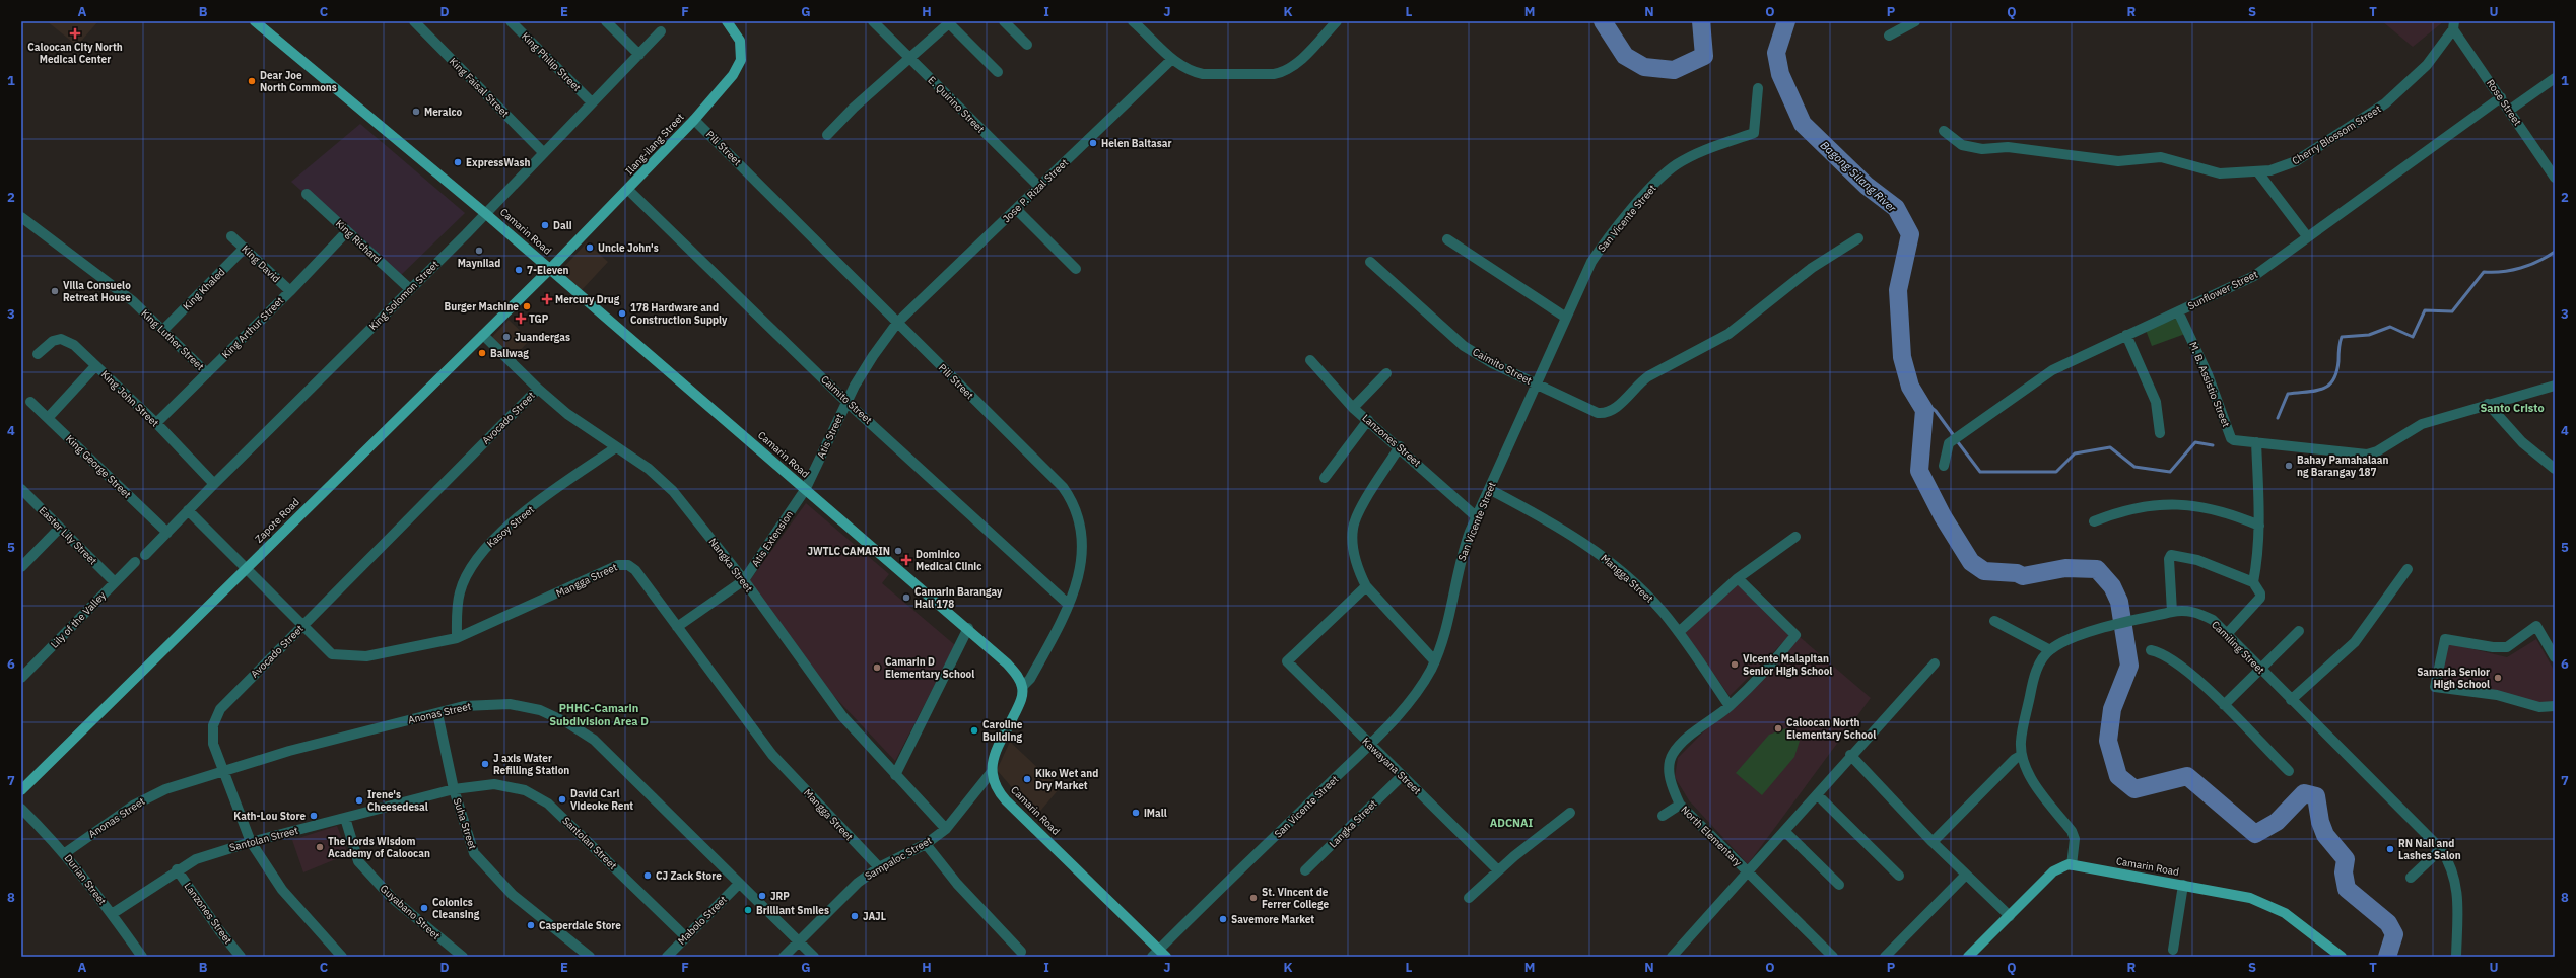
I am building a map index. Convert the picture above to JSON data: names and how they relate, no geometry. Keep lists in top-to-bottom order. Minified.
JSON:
{"streets":{"main road":["Ilang-ilang Street","Camarin Road","Zapote Road"],"street":["King Philip Street","King Faisal Street","Rose Street","E. Quirino Street","Cherry Blossom Street","Pili Street","Jose P. Rizal Street","San Vicente Street","King Richard","King David","King Khaled","Sunflower Street","King Solomon Street","King Arthur Street","King Luther Street","Caimito Street","M. B. Assistio Street","King John Street","Avocado Street","Atis Street","Lanzones Street","King George Street","Kasoy Street","Easter Lily Street","Atis Extension","Nangka Street","Mangga Street","Lily of the Valley","Camiling Street","Anonas Street","Kawayana Street","Suha Street","Langka Street","North Elementary","Santolan Street","Sampaloc Street","Durian Street","Guyabano Street","Mabolo Street"]},"crossings":[["King Philip Street","King Solomon Street"],["King Faisal Street","King Solomon Street"],["Rose Street","Cherry Blossom Street"],["Rose Street","Sunflower Street"],["E. Quirino Street","Jose P. Rizal Street"],["Ilang-ilang Street","Pili Street"],["Ilang-ilang Street","Camarin Road"],["Ilang-ilang Street","Caimito Street"],["Ilang-ilang Street","Zapote Road"],["Pili Street","Jose P. Rizal Street"],["Pili Street","Camarin Road"],["Pili Street","Caimito Street"],["Pili Street","Atis Street"],["Jose P. Rizal Street","Atis Street"],["San Vicente Street","Camarin Road"],["San Vicente Street","Caimito Street"],["San Vicente Street","Lanzones Street"],["San Vicente Street","Mangga Street"],["San Vicente Street","Kawayana Street"],["Camarin Road","King Solomon Street"],["Camarin Road","Atis Street"],["Camarin Road","Zapote Road"],["Camarin Road","Atis Extension"],["Camarin Road","Camiling Street"],["Camarin Road","Sampaloc Street"],["King Richard","King Solomon Street"],["King Richard","King Arthur Street"],["King David","King Khaled"],["King David","King Arthur Street"],["King Khaled","King Luther Street"],["Sunflower Street","M. B. Assistio Street"],["King Solomon Street","King John Street"],["King Solomon Street","King George Street"],["King Solomon Street","Mangga Street"],["King Arthur Street","King Luther Street"],["King Arthur Street","King John Street"],["Caimito Street","Atis Street"],["Avocado Street","Nangka Street"],["Avocado Street","Mangga Street"],["Avocado Street","Anonas Street"],["Avocado Street","Santolan Street"],["Atis Street","Atis Extension"],["Lanzones Street","Santolan Street"],["Zapote Road","Nangka Street"],["Zapote Road","Mangga Street"],["Kasoy Street","Nangka Street"],["Kasoy Street","Mangga Street"],["Easter Lily Street","Lily of the Valley"],["Atis Extension","Nangka Street"],["Atis Extension","Mangga Street"],["Nangka Street","Sampaloc Street"],["Mangga Street","North Elementary"],["Mangga Street","Sampaloc Street"],["Anonas Street","Suha Street"],["Anonas Street","Sampaloc Street"],["Anonas Street","Durian Street"],["Anonas Street","Mabolo Street"],["Kawayana Street","Langka Street"],["Suha Street","Santolan Street"],["Santolan Street","Durian Street"],["Santolan Street","Guyabano Street"],["Santolan Street","Mabolo Street"]],"districts":["Santo Cristo","PHHC-Camarin Subdivision Area D","ADCNAI"],"water":["Bagong Silang River"],"places":{"health":["Caloocan City North Medical Center","Mercury Drug","TGP","Dominico Medical Clinic"],"other":["Dear Joe North Commons","Meralco","Helen Baltasar","ExpressWash","Dali","Uncle John's","Maynilad","7-Eleven","Villa Consuelo Retreat House","Burger Machine","178 Hardware and Construction Supply","Juandergas","Baliwag","Bahay Pamahalaan ng Barangay 187","JWTLC CAMARIN","Camarin Barangay Hall 178","Vicente Malapitan Senior High School","Camarin D Elementary School","Samaria Senior High School","Caloocan North Elementary School","Caroline Building","J axis Water Refilling Station","Kiko Wet and Dry Market","David Carl Videoke Rent","Irene's Cheesedesal","iMall","Kath-Lou Store","The Lords Wisdom Academy of Caloocan","RN Nail and Lashes Salon","CJ Zack Store","JRP","St. Vincent de Ferrer College","Colonics Cleansing","Brilliant Smiles","JAJL","Savemore Market","Casperdale Store"]},"grid":{"columns":["A","B","C","D","E","F","G","H","I","J","K","L","M","N","O","P","Q","R","S","T","U"],"rows":["1","2","3","4","5","6","7","8"]}}
